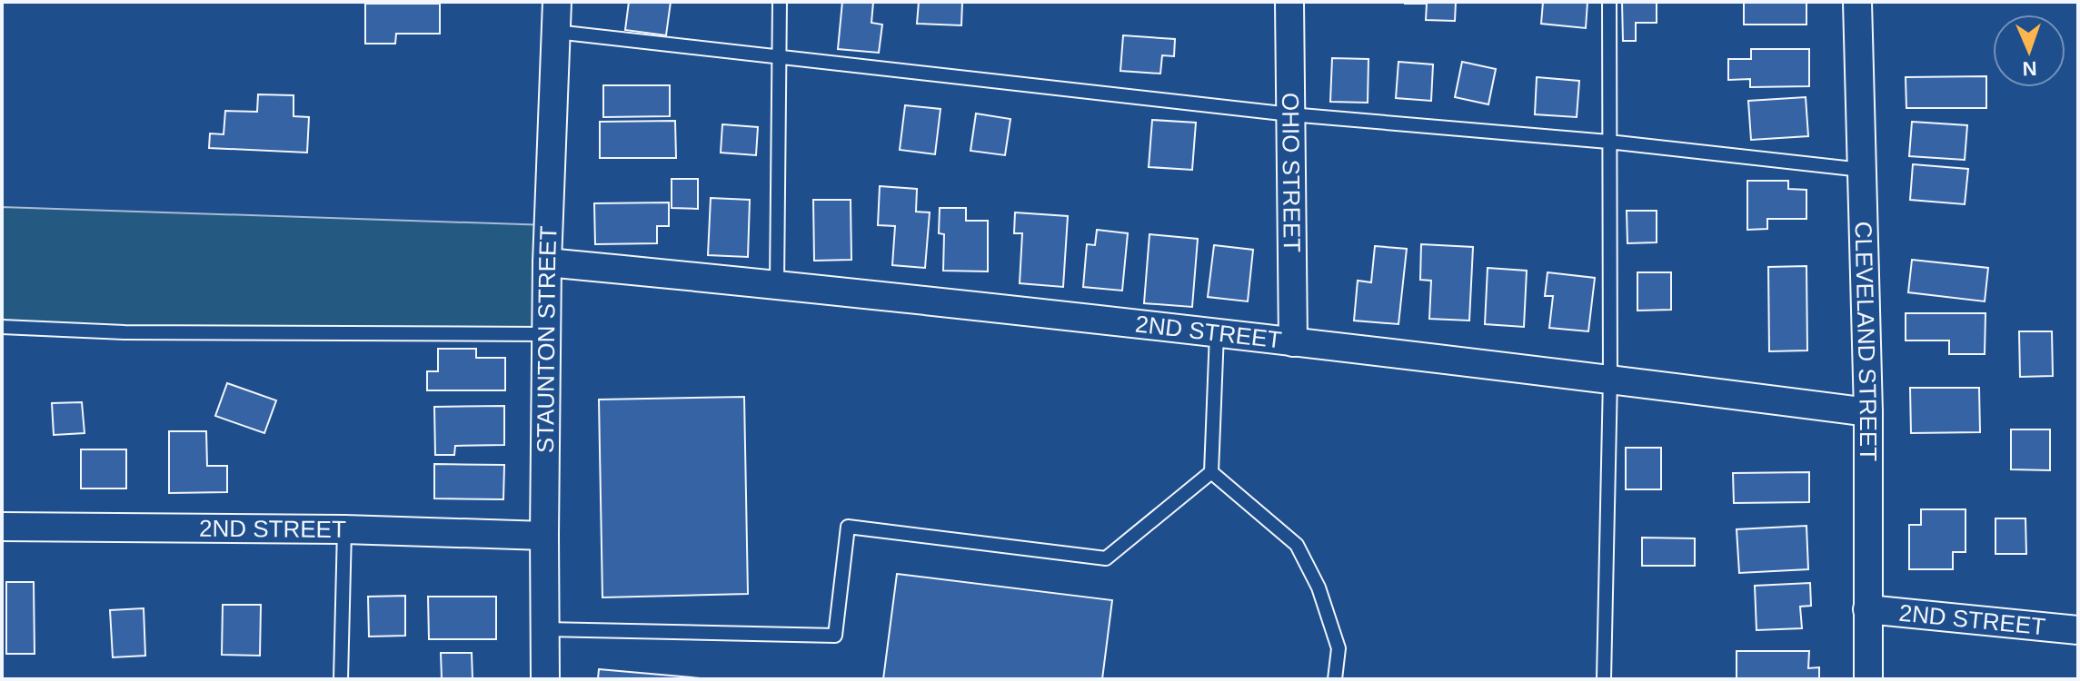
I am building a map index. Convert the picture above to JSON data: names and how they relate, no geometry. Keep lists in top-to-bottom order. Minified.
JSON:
{"streets":{"street":["OHIO STREET","2ND STREET","STAUNTON STREET","CLEVELAND STREET"]},"crossings":[["OHIO STREET","2ND STREET"],["2ND STREET","STAUNTON STREET"],["2ND STREET","CLEVELAND STREET"]],"north":"bottom"}
